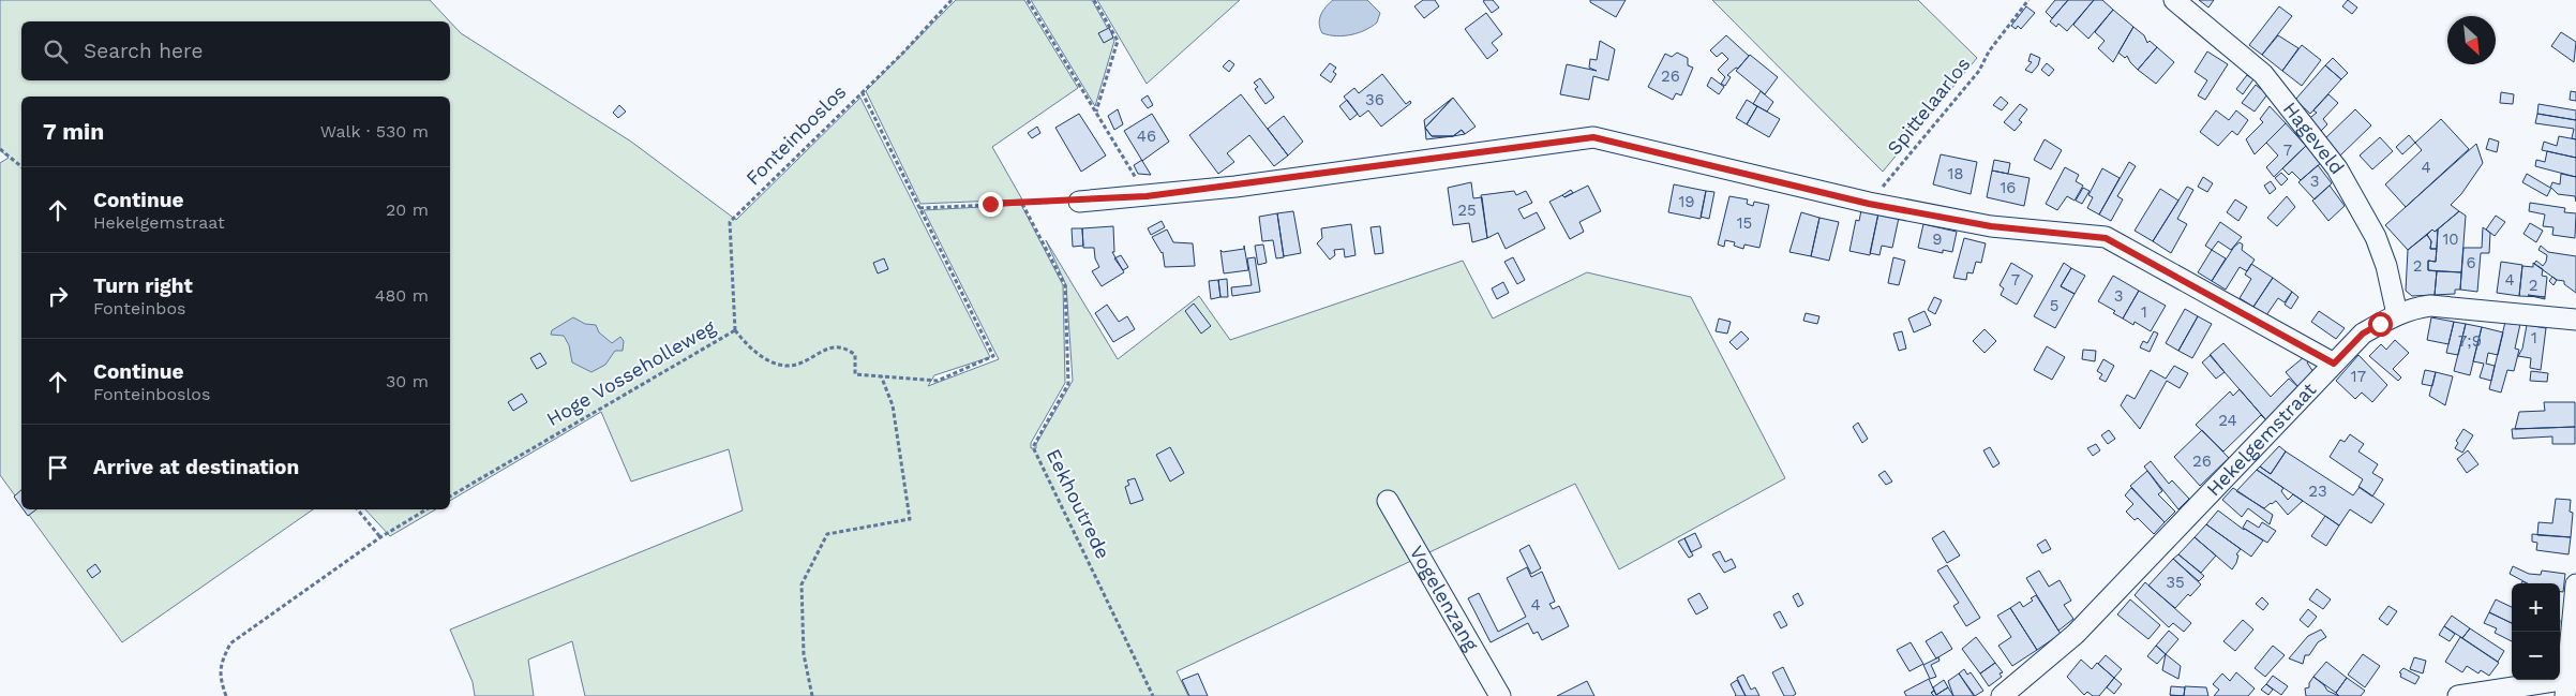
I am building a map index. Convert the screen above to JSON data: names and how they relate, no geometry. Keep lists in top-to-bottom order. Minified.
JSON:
{"streets":{"street":["Hageveld","Hekelgemstraat","Vogelenzang"],"path":["Spittelaarlos","Fonteinboslos","Hoge Vosseholleweg","Eekhoutrede"]},"crossings":[["Fonteinboslos","Hoge Vosseholleweg"],["Hageveld","Hekelgemstraat"]],"house_numbers":["26","36","46","7","4","18","3","16","19","25","15","9","10","6","2","7","4","2","3","5","1","1","7;9","17","24","26","23","35","4"],"north":"bottom right","page":{"search":"Search here","heading":["7 min","Walk · 530 m"],"list":[["Continue","Hekelgemstraat","20 m"],["Turn right","Fonteinbos","480 m"],["Continue","Fonteinboslos","30 m"],"Arrive at destination"],"map_buttons":["+","−"]}}
